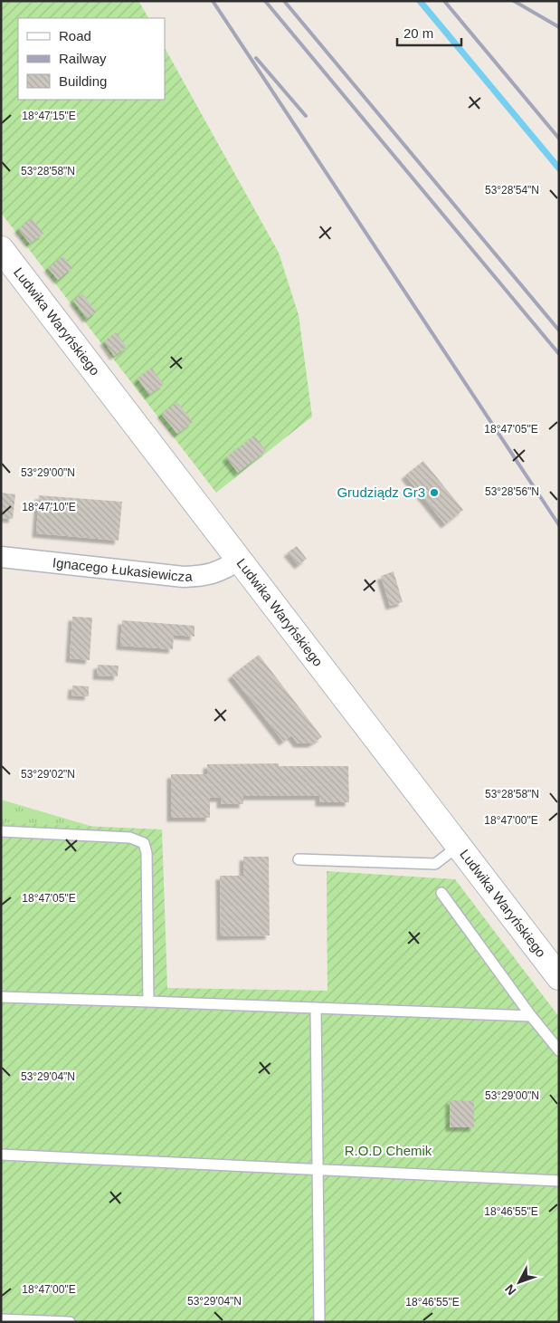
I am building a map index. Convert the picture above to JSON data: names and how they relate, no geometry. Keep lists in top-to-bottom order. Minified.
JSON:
{"streets":{"street":["Ludwika Waryńskiego","Ignacego Łukasiewicza"]},"crossings":[["Ludwika Waryńskiego","Ignacego Łukasiewicza"]],"parks":["R.O.D Chemik"],"places":["Grudziądz Gr3"],"legend":["Road","Railway","Building"],"scale_bar":"20 m","north":"bottom left","coordinates":["18°47'15\"E","53°28'58\"N","53°28'54\"N","18°47'05\"E","53°29'00\"N","53°28'56\"N","18°47'10\"E","53°29'02\"N","18°47'00\"E","53°29'04\"N","18°46'55\"E"]}
